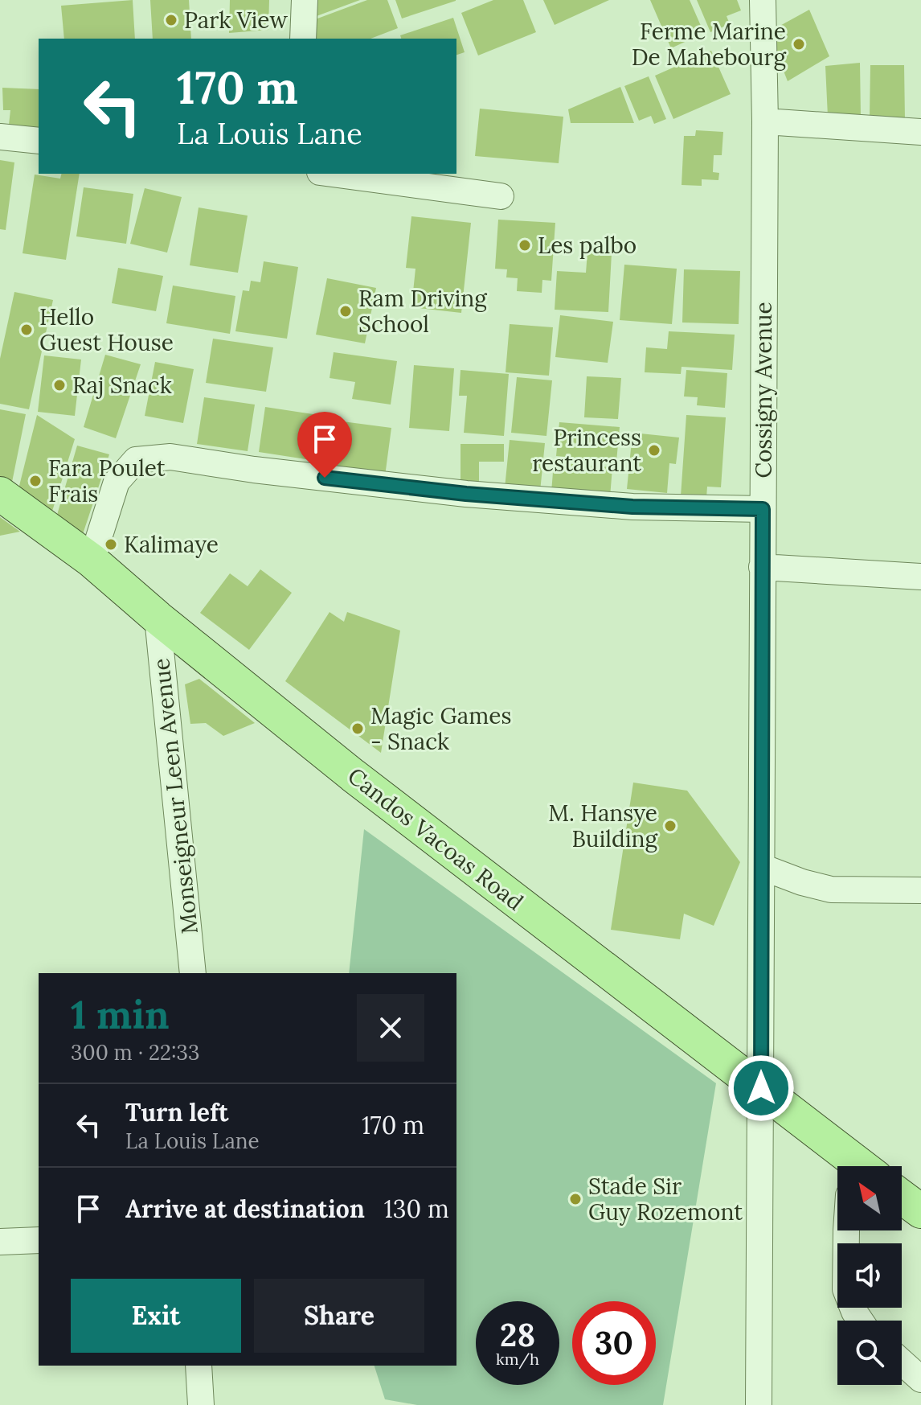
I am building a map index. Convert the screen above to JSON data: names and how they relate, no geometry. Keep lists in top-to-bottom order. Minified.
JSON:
{"streets":{"main road":["Candos Vacoas Road"],"street":["Cossigny Avenue","Monseigneur Leen Avenue"]},"crossings":[["Cossigny Avenue","Candos Vacoas Road"],["Monseigneur Leen Avenue","Candos Vacoas Road"]],"places":["Park View","Ferme Marine De Mahebourg","Les palbo","Ram Driving School","Hello Guest House","Raj Snack","Princess restaurant","Fara Poulet Frais","Kalimaye","Magic Games - Snack","M. Hansye Building","Stade Sir Guy Rozemont"],"north":"top left","page":{"turn":["170 m","La Louis Lane"],"heading":["1 min","300 m · 22:33"],"list":[{"name":"Turn left","note":"La Louis Lane","value":"170 m"},{"name":"Arrive at destination","value":"130 m"}],"buttons":["Exit","Share"],"speed":"28 km/h","limit":"30"}}
